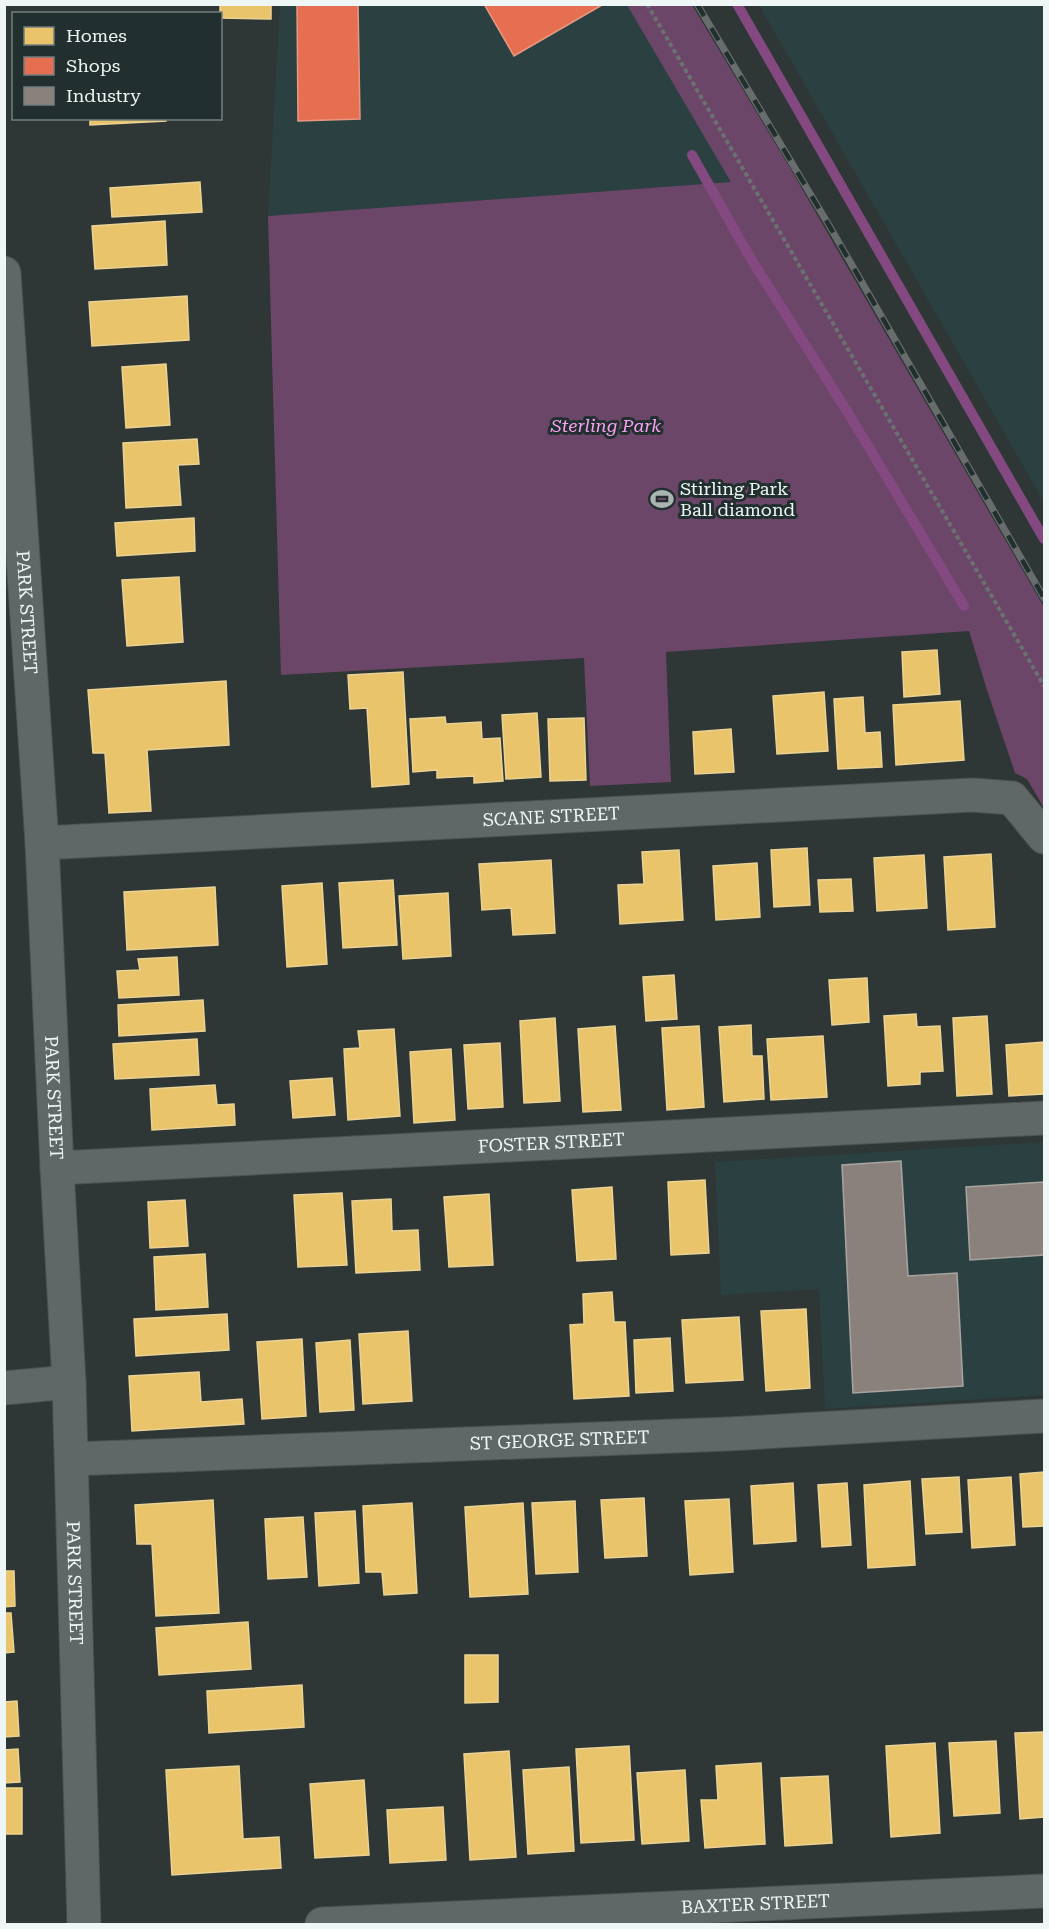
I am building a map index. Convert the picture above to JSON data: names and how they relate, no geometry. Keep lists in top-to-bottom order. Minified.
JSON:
{"streets":{"street":["PARK STREET","SCANE STREET","FOSTER STREET","ST GEORGE STREET","BAXTER STREET"]},"crossings":[["PARK STREET","SCANE STREET"],["PARK STREET","FOSTER STREET"],["PARK STREET","ST GEORGE STREET"]],"parks":["Sterling Park"],"places":{"sports":["Stirling Park Ball diamond"]},"legend":["Homes","Shops","Industry"]}
